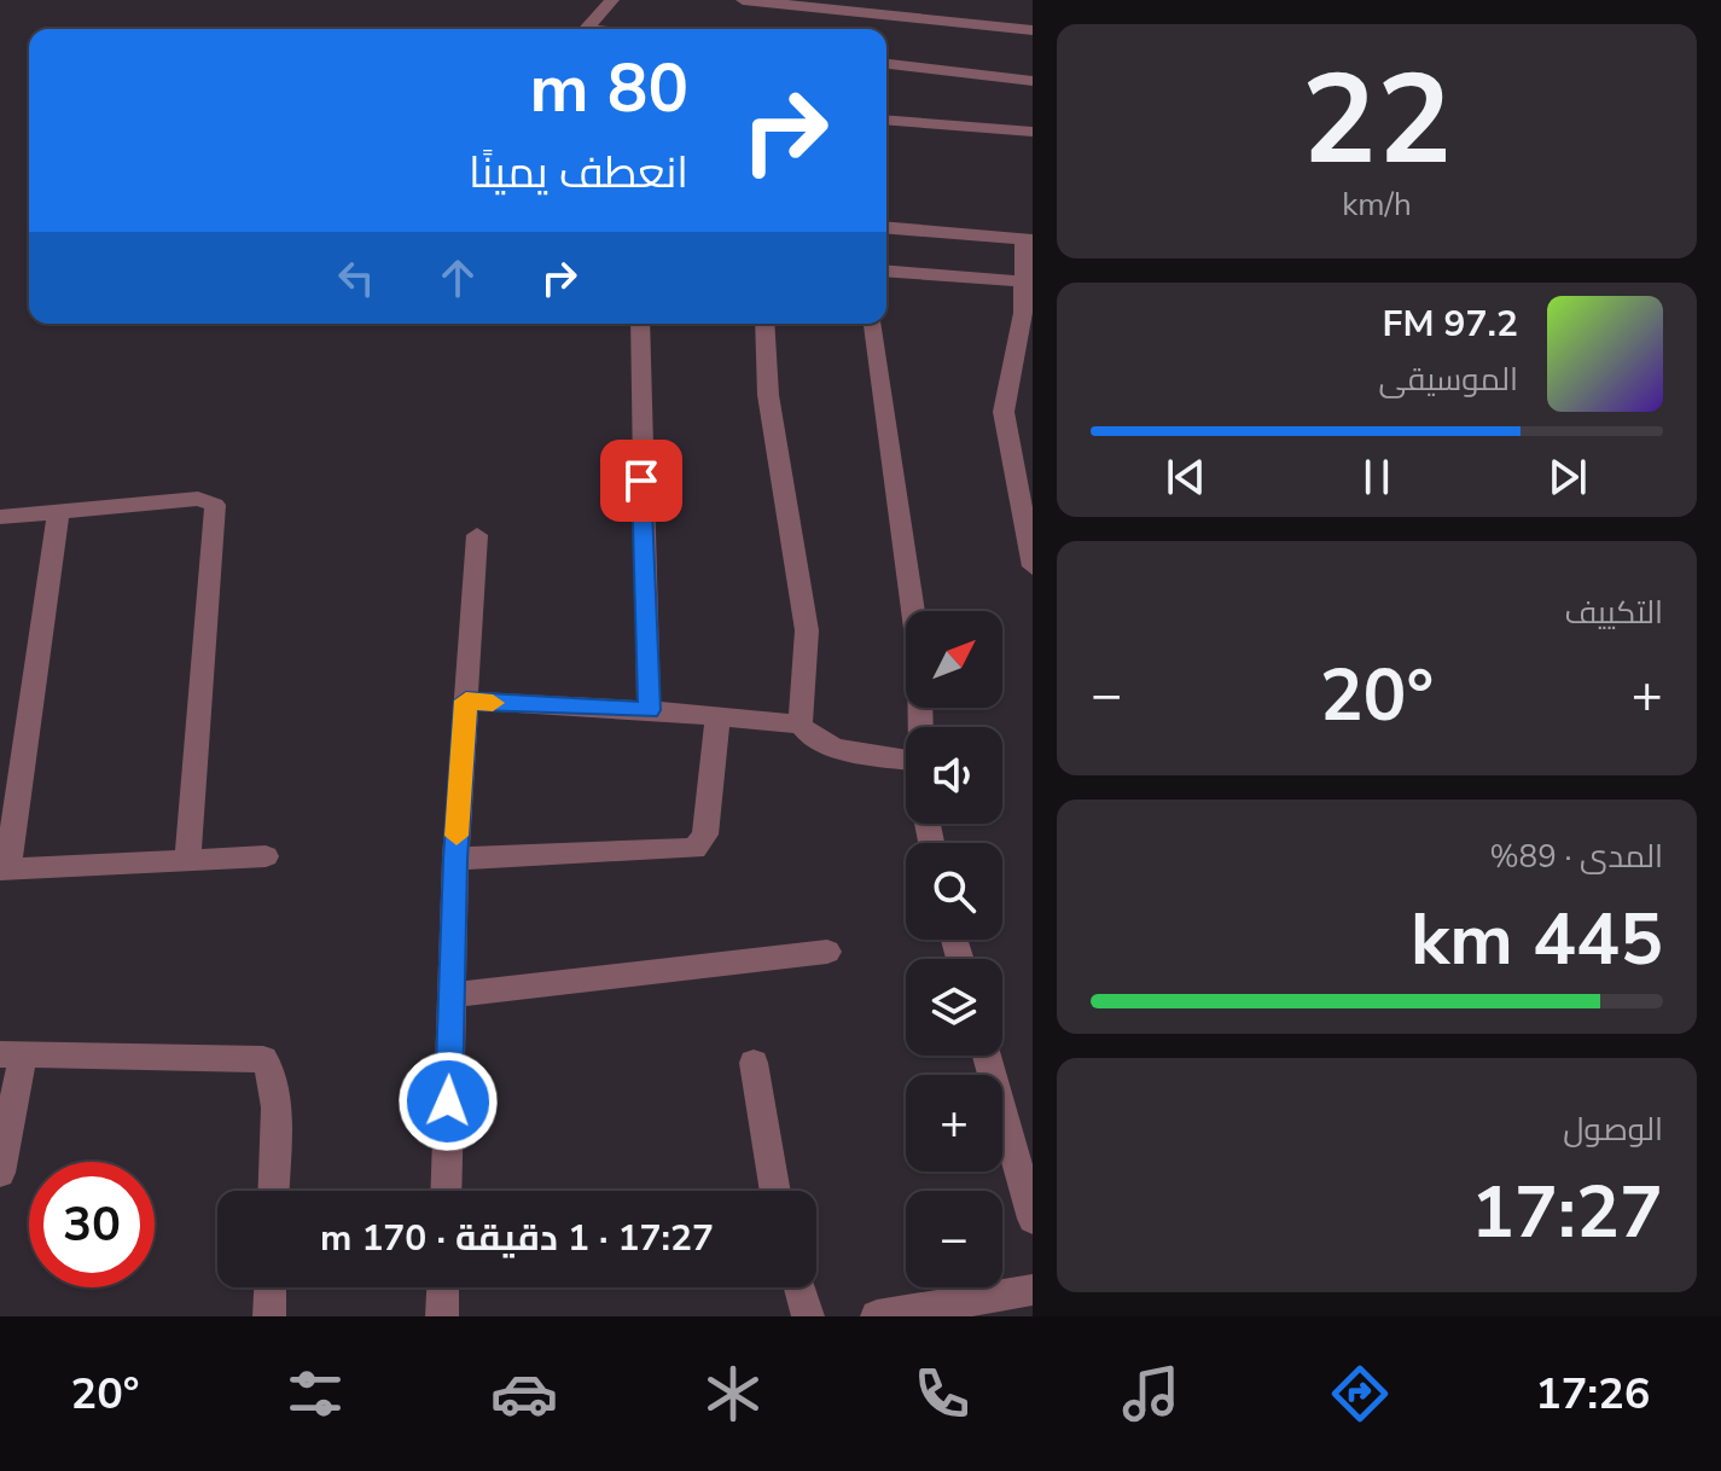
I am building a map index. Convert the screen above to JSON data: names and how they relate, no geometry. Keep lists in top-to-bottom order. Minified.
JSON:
{"north":"top right","page":{"tile":[["22","km/h"],"التكييف",["المدى · 89%","445 km"],["الوصول","17:27"]],"turn":["80 m","انعطف يمينًا"],"song":["97.2 FM","الموسيقى"],"map_buttons":["+","−"],"heat":["−","20°","+"],"limit":"30","trip":"17:27 · 1 دقيقة · 170 m","tabs":["17:26","20°"]}}
